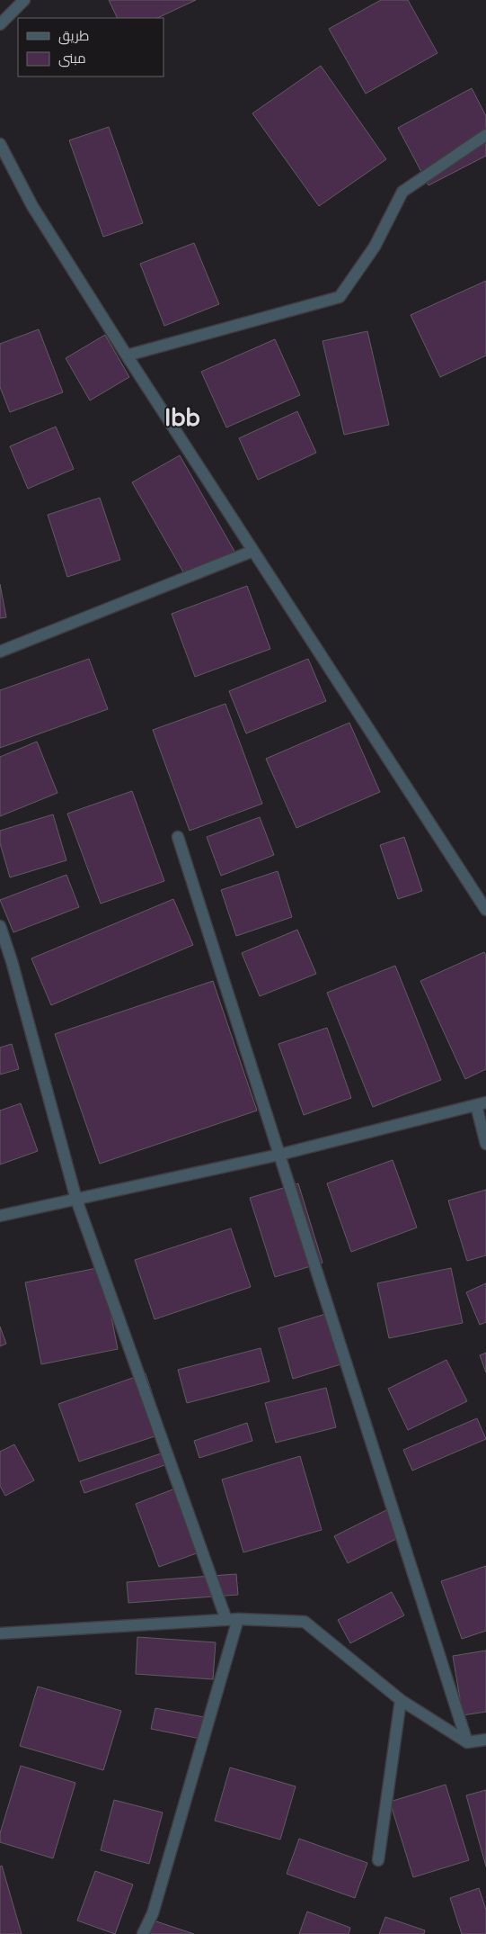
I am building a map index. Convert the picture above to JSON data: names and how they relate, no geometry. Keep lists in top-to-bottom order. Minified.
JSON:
{"districts":["Ibb"],"legend":["طريق","مبنى"]}
